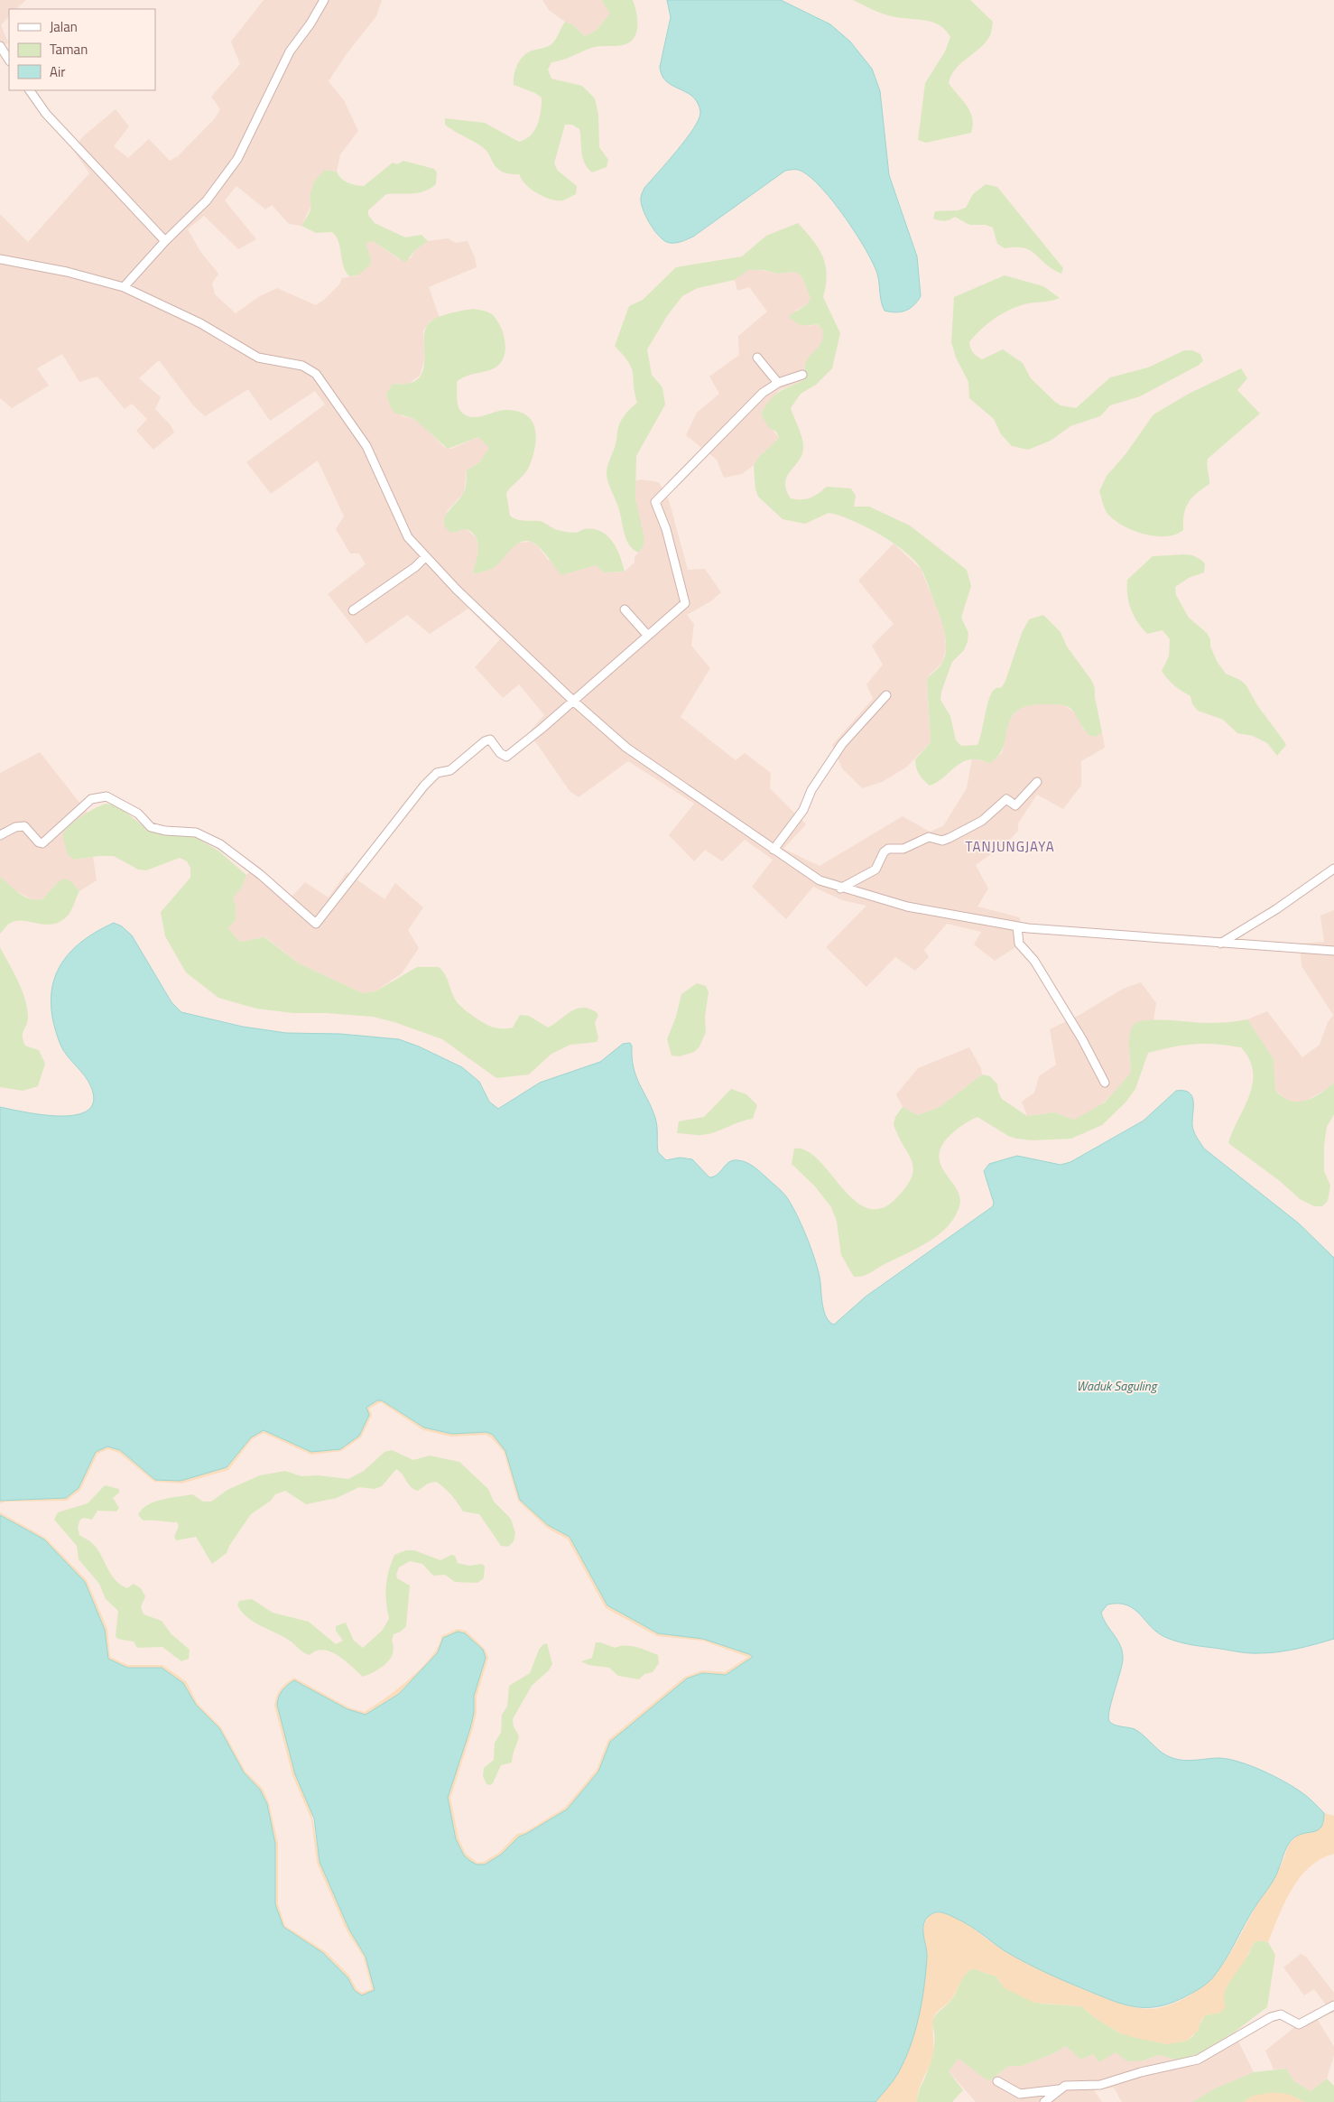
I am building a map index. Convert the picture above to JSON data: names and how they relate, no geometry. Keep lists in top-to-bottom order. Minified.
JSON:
{"districts":["TANJUNGJAYA"],"water":["Waduk Saguling"],"legend":["Jalan","Taman","Air"]}
